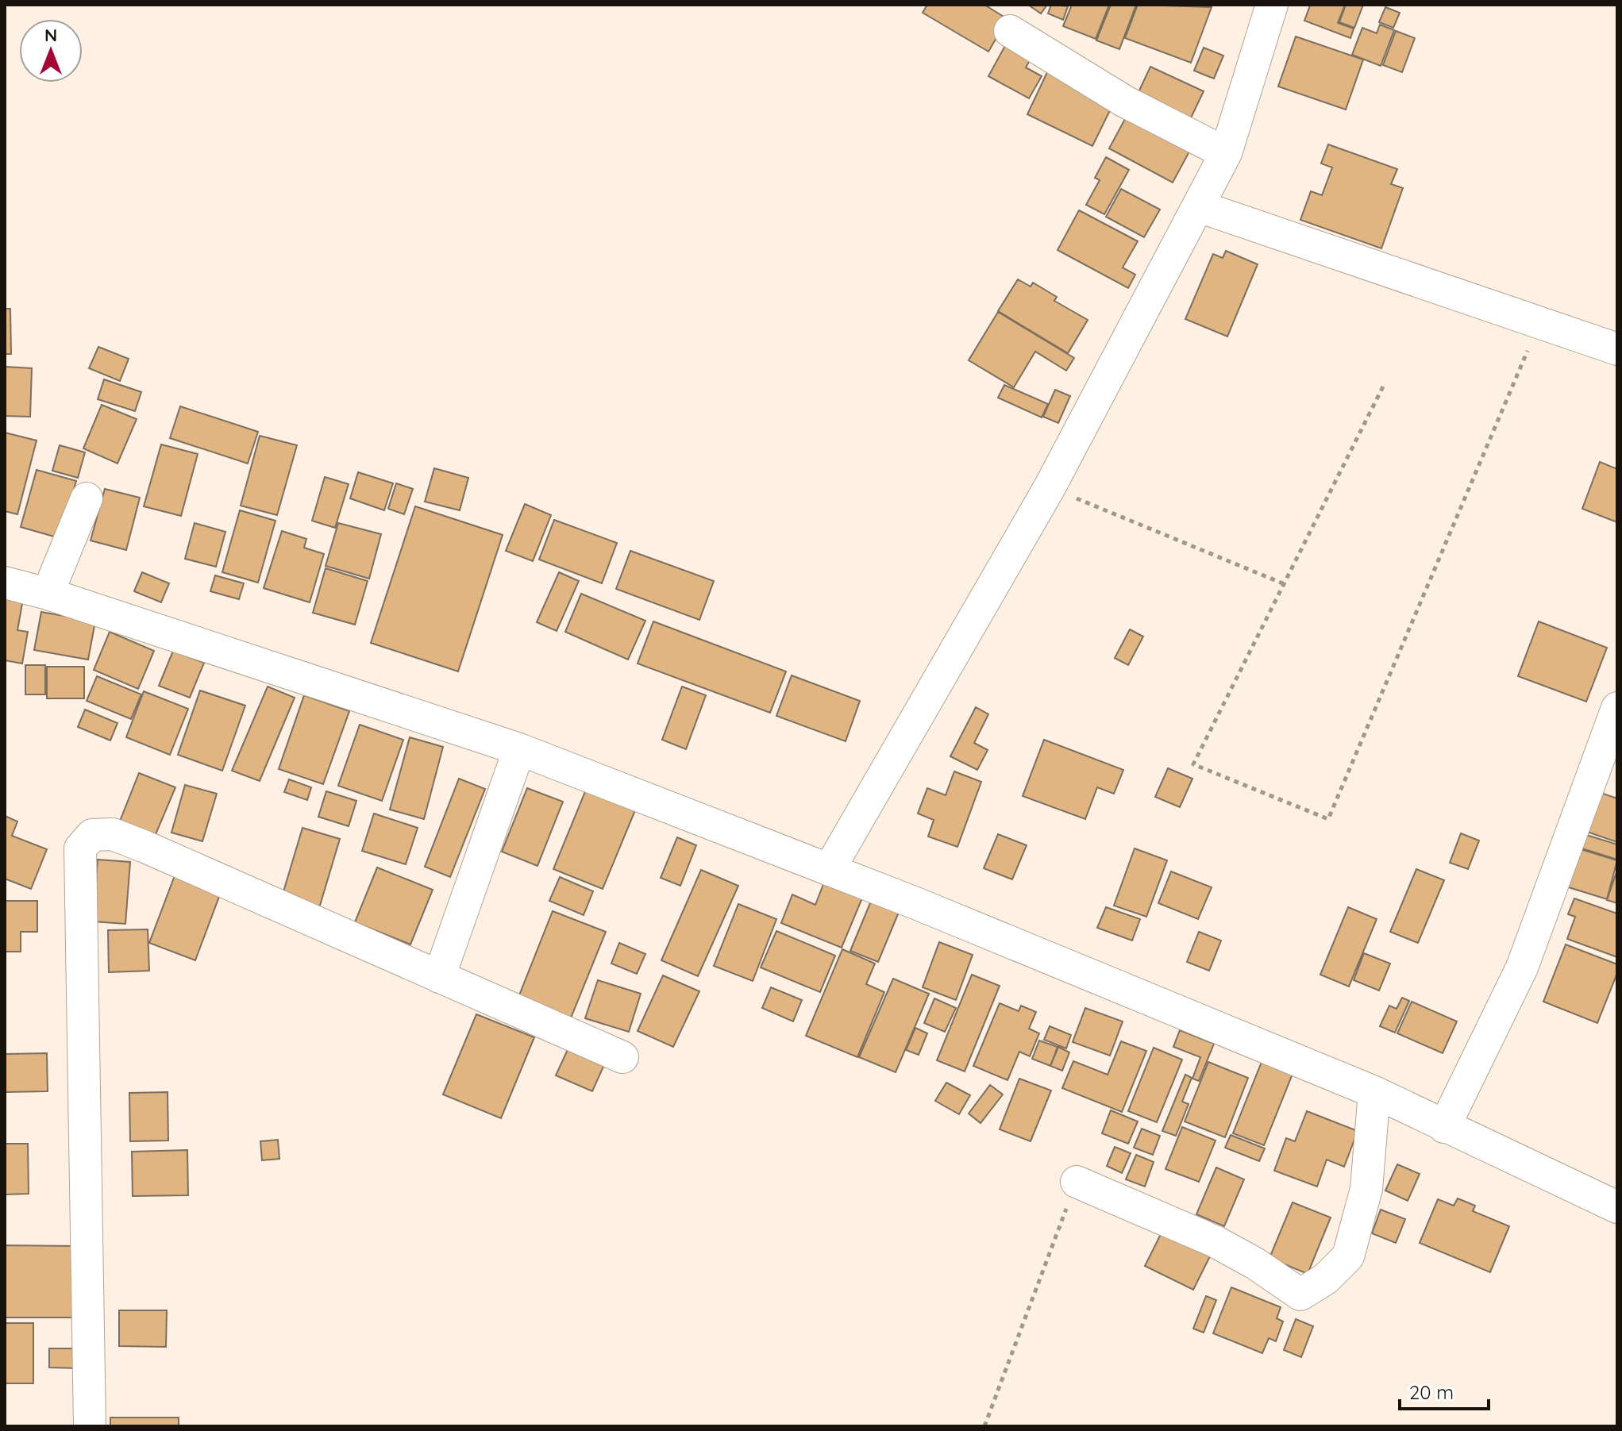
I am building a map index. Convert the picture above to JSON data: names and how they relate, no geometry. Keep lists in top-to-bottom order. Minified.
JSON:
{"scale_bar":"20 m","north":"top"}
